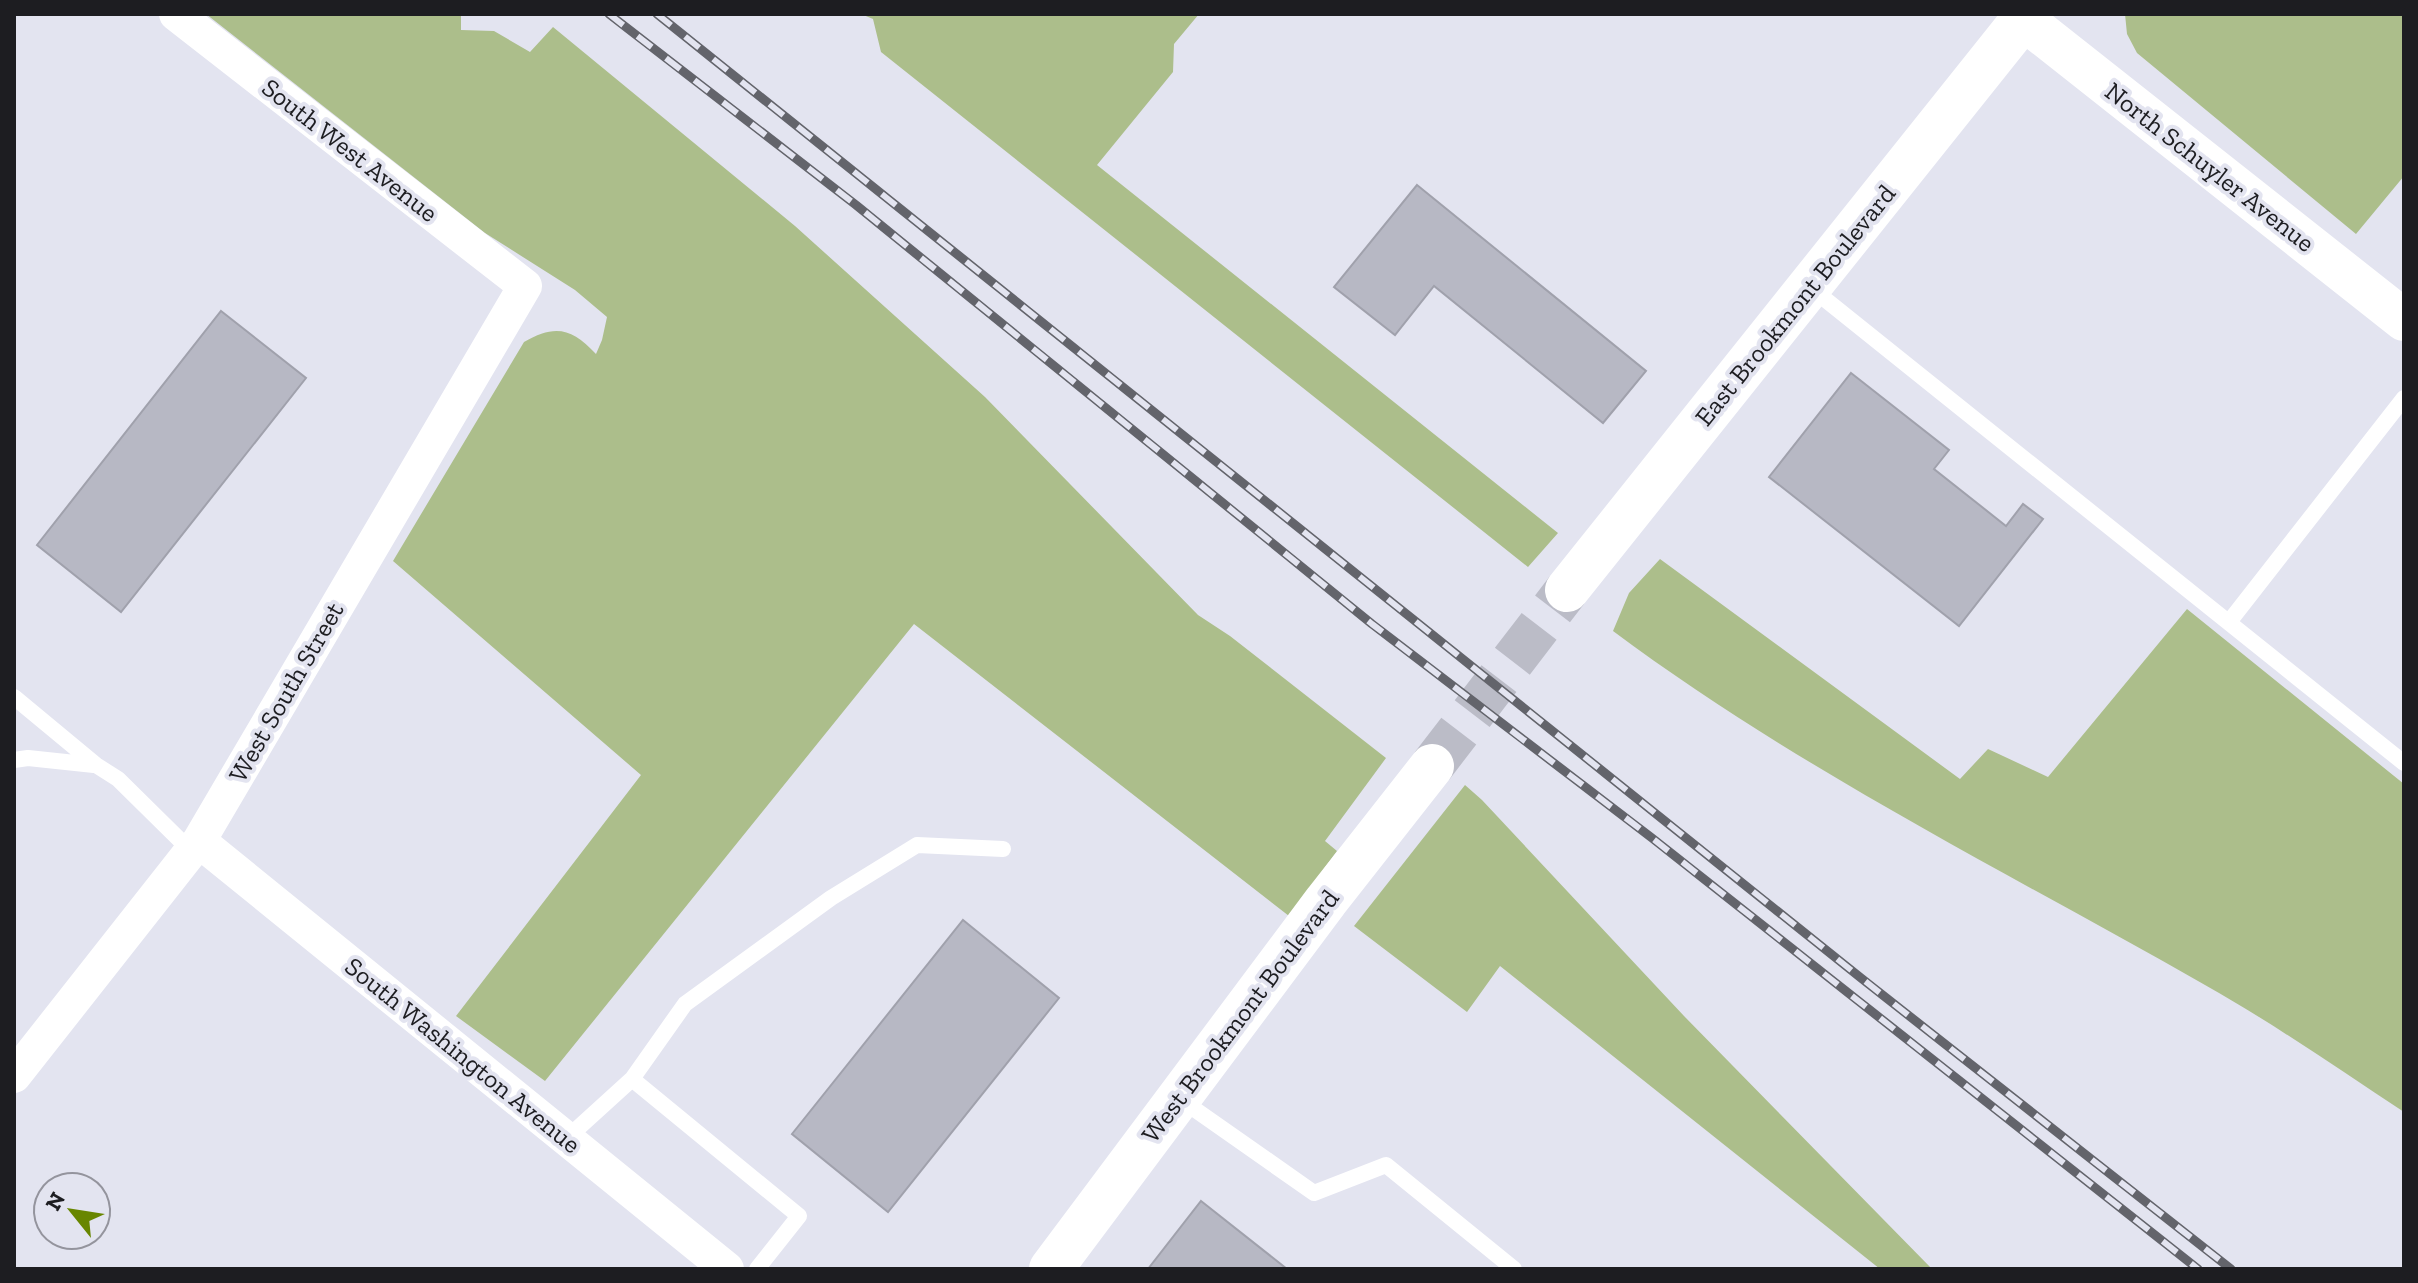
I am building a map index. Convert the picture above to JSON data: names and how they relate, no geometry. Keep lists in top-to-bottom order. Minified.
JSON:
{"streets":{"main road":["East Brookmont Boulevard","West Brookmont Boulevard"],"street":["South West Avenue","North Schuyler Avenue","West South Street","South Washington Avenue"]},"crossings":[["South West Avenue","West South Street"],["North Schuyler Avenue","East Brookmont Boulevard"],["West South Street","South Washington Avenue"]],"north":"top left"}
